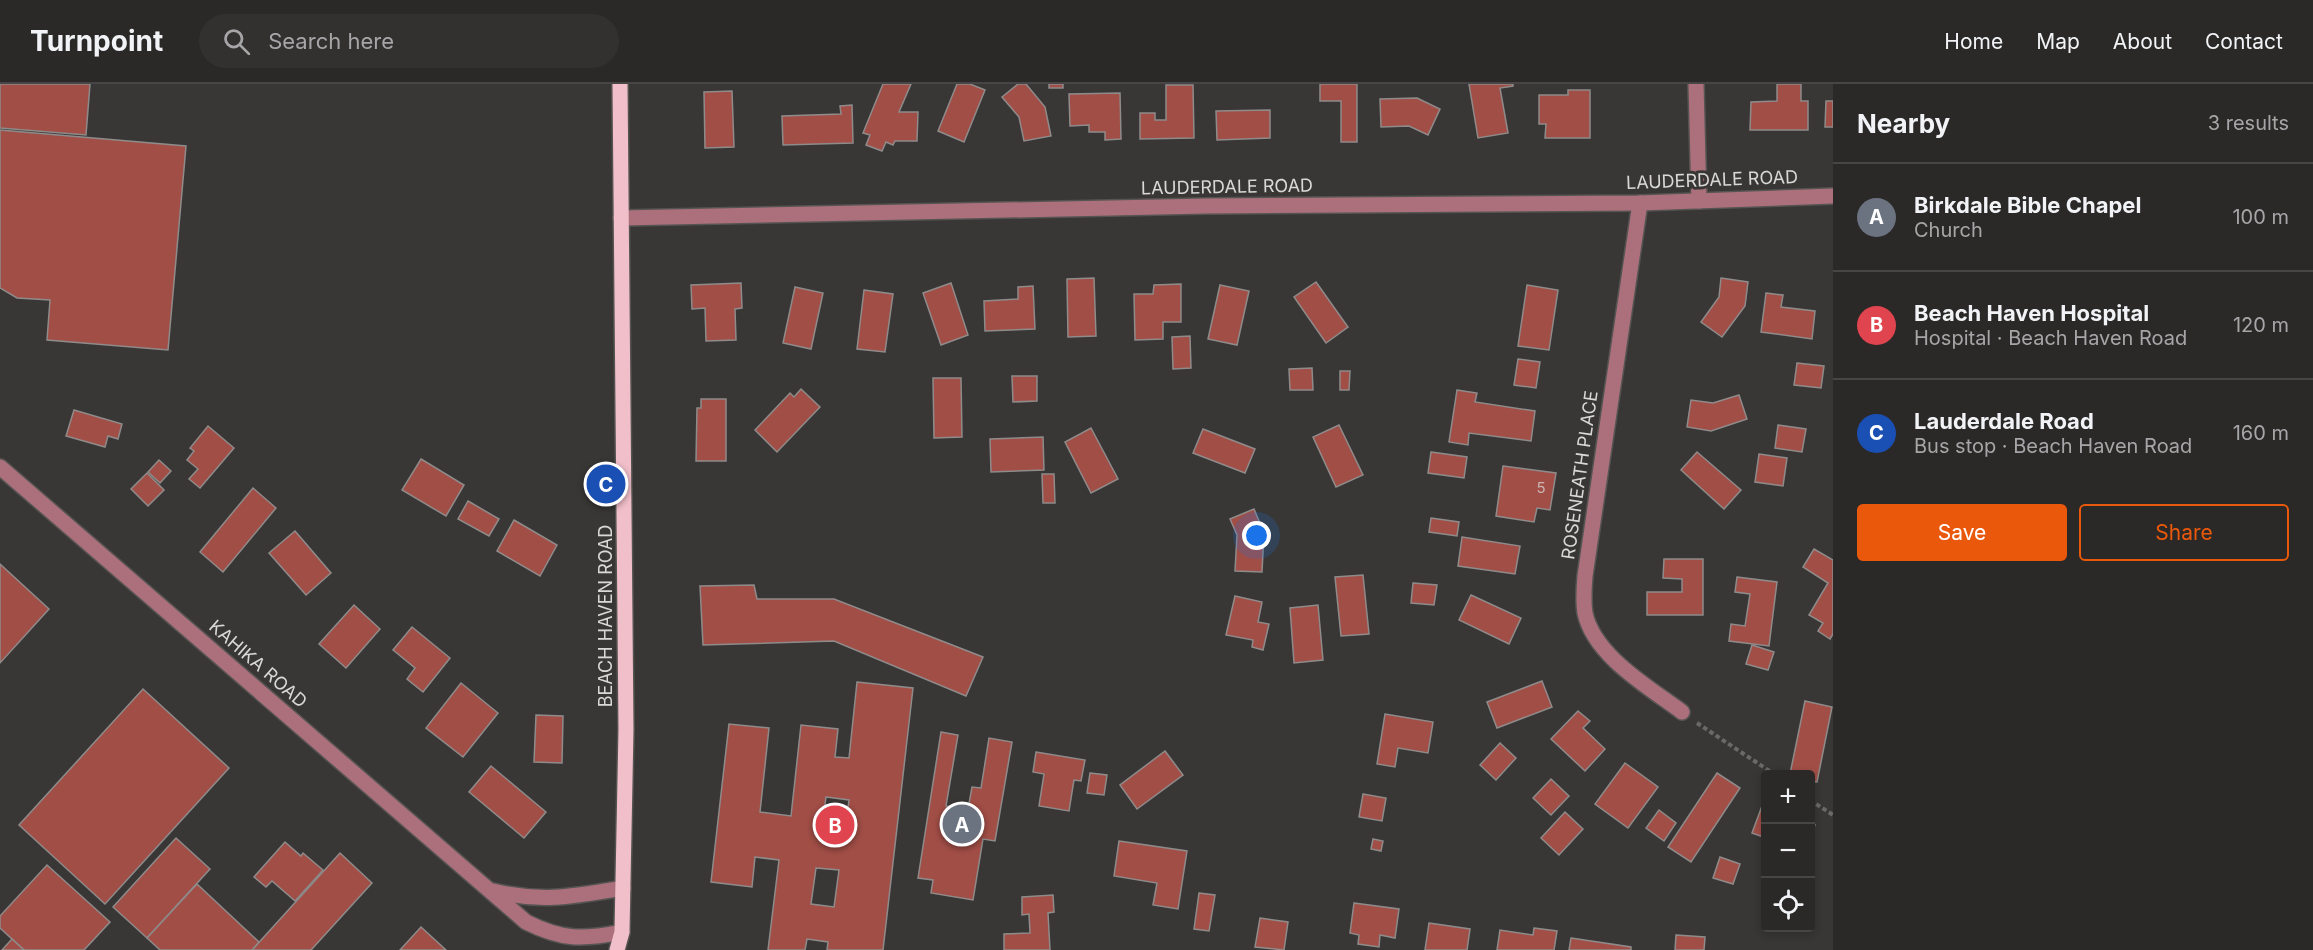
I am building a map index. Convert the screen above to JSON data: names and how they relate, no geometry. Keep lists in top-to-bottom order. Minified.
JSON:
{"streets":{"main road":["BEACH HAVEN ROAD"],"street":["LAUDERDALE ROAD","ROSENEATH PLACE","KAHIKA ROAD"]},"crossings":[["LAUDERDALE ROAD","ROSENEATH PLACE"],["LAUDERDALE ROAD","BEACH HAVEN ROAD"],["BEACH HAVEN ROAD","KAHIKA ROAD"]],"house_numbers":["5"],"page":{"header":"Turnpoint","search":"Search here","nav":["Home","Map","About","Contact"],"heading":["Nearby","3 results"],"list":[{"mark":"A","name":"Birkdale Bible Chapel","note":"Church","value":"100 m"},{"mark":"B","name":"Beach Haven Hospital","note":"Hospital · Beach Haven Road","value":"120 m"},{"mark":"C","name":"Lauderdale Road","note":"Bus stop · Beach Haven Road","value":"160 m"}],"pins":["C","A","B"],"buttons":["Save","Share"],"map_buttons":["+","−"]}}
